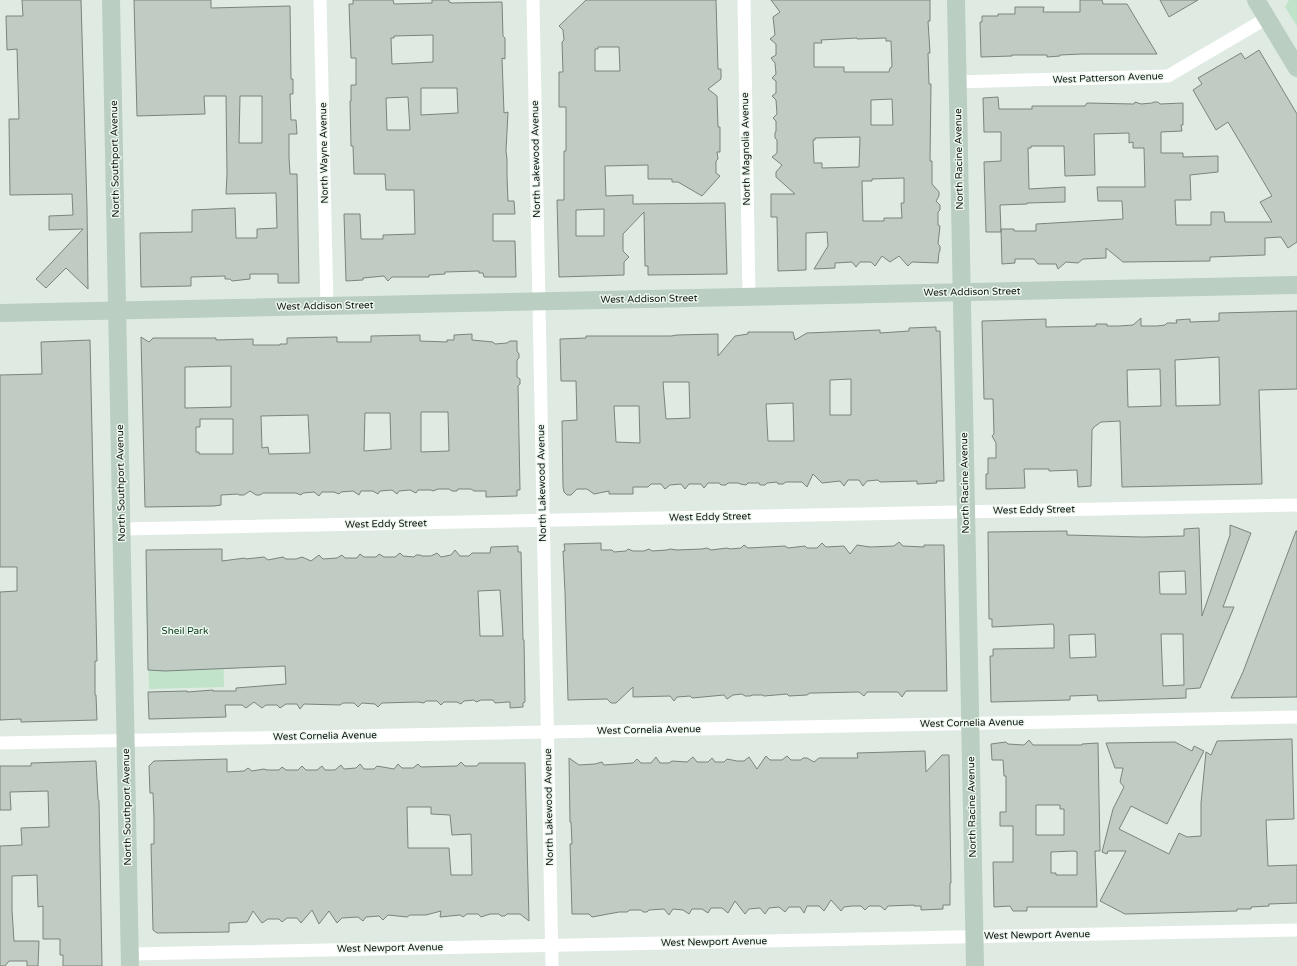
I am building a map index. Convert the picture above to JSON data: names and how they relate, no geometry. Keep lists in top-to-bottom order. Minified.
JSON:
{"streets":{"street":["West Patterson Avenue","North Magnolia Avenue","North Wayne Avenue","North Southport Avenue","North Lakewood Avenue","North Racine Avenue","West Addison Street","West Eddy Street","West Cornelia Avenue","West Newport Avenue"]},"crossings":[["West Patterson Avenue","North Racine Avenue"],["North Magnolia Avenue","West Addison Street"],["North Wayne Avenue","West Addison Street"],["North Southport Avenue","West Addison Street"],["North Southport Avenue","West Eddy Street"],["North Southport Avenue","West Cornelia Avenue"],["North Southport Avenue","West Newport Avenue"],["North Lakewood Avenue","West Addison Street"],["North Lakewood Avenue","West Eddy Street"],["North Lakewood Avenue","West Cornelia Avenue"],["North Lakewood Avenue","West Newport Avenue"],["North Racine Avenue","West Addison Street"],["North Racine Avenue","West Eddy Street"],["North Racine Avenue","West Cornelia Avenue"],["North Racine Avenue","West Newport Avenue"]],"parks":["Sheil Park"]}
